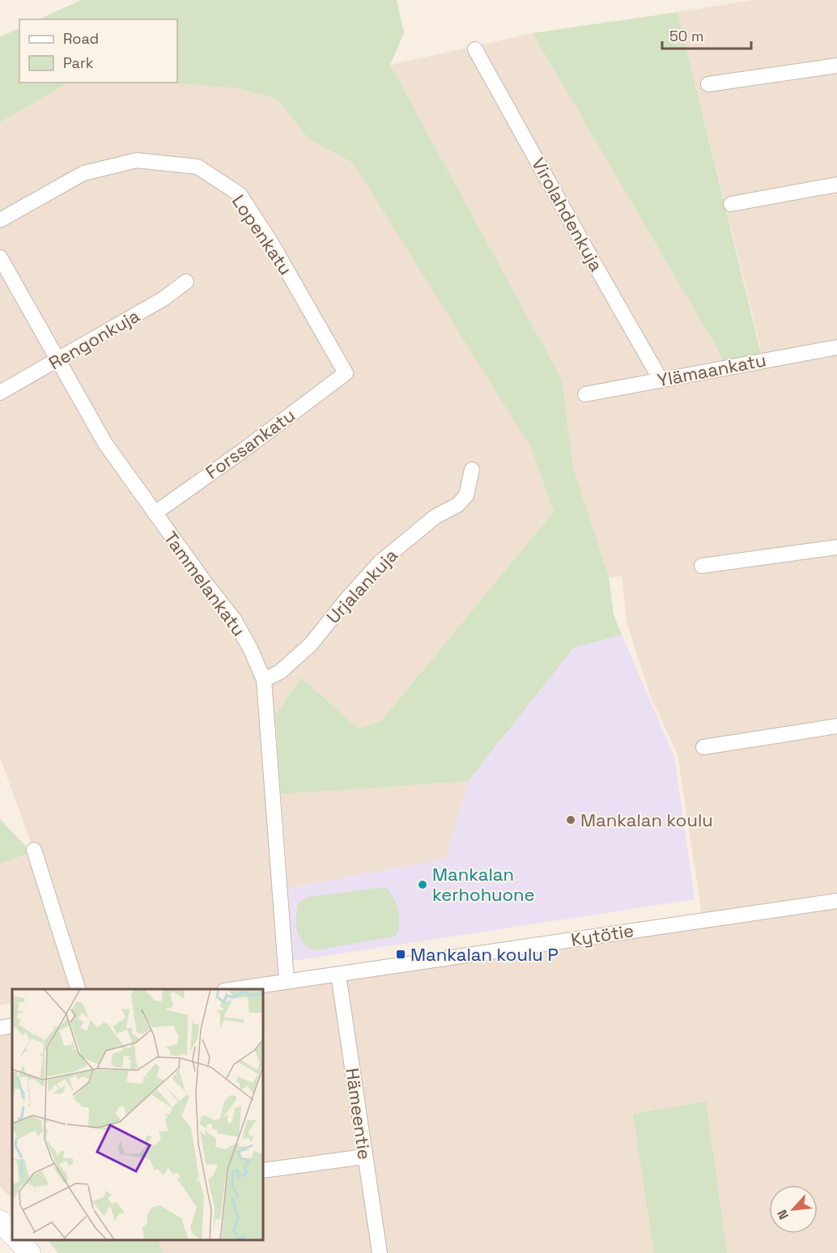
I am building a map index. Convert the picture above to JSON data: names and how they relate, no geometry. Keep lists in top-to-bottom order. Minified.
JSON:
{"streets":{"street":["Virolahdenkuja","Lopenkatu","Rengonkuja","Ylämaankatu","Forssankatu","Tammelankatu","Urjalankuja","Kytötie","Hämeentie"]},"crossings":[["Virolahdenkuja","Ylämaankatu"],["Lopenkatu","Forssankatu"],["Rengonkuja","Tammelankatu"],["Forssankatu","Tammelankatu"],["Tammelankatu","Urjalankuja"],["Tammelankatu","Kytötie"],["Kytötie","Hämeentie"]],"places":{"other":["Mankalan koulu","Mankalan kerhohuone"],"transit":["Mankalan koulu P"]},"legend":["Road","Park"],"scale_bar":"50 m","north":"bottom left"}
